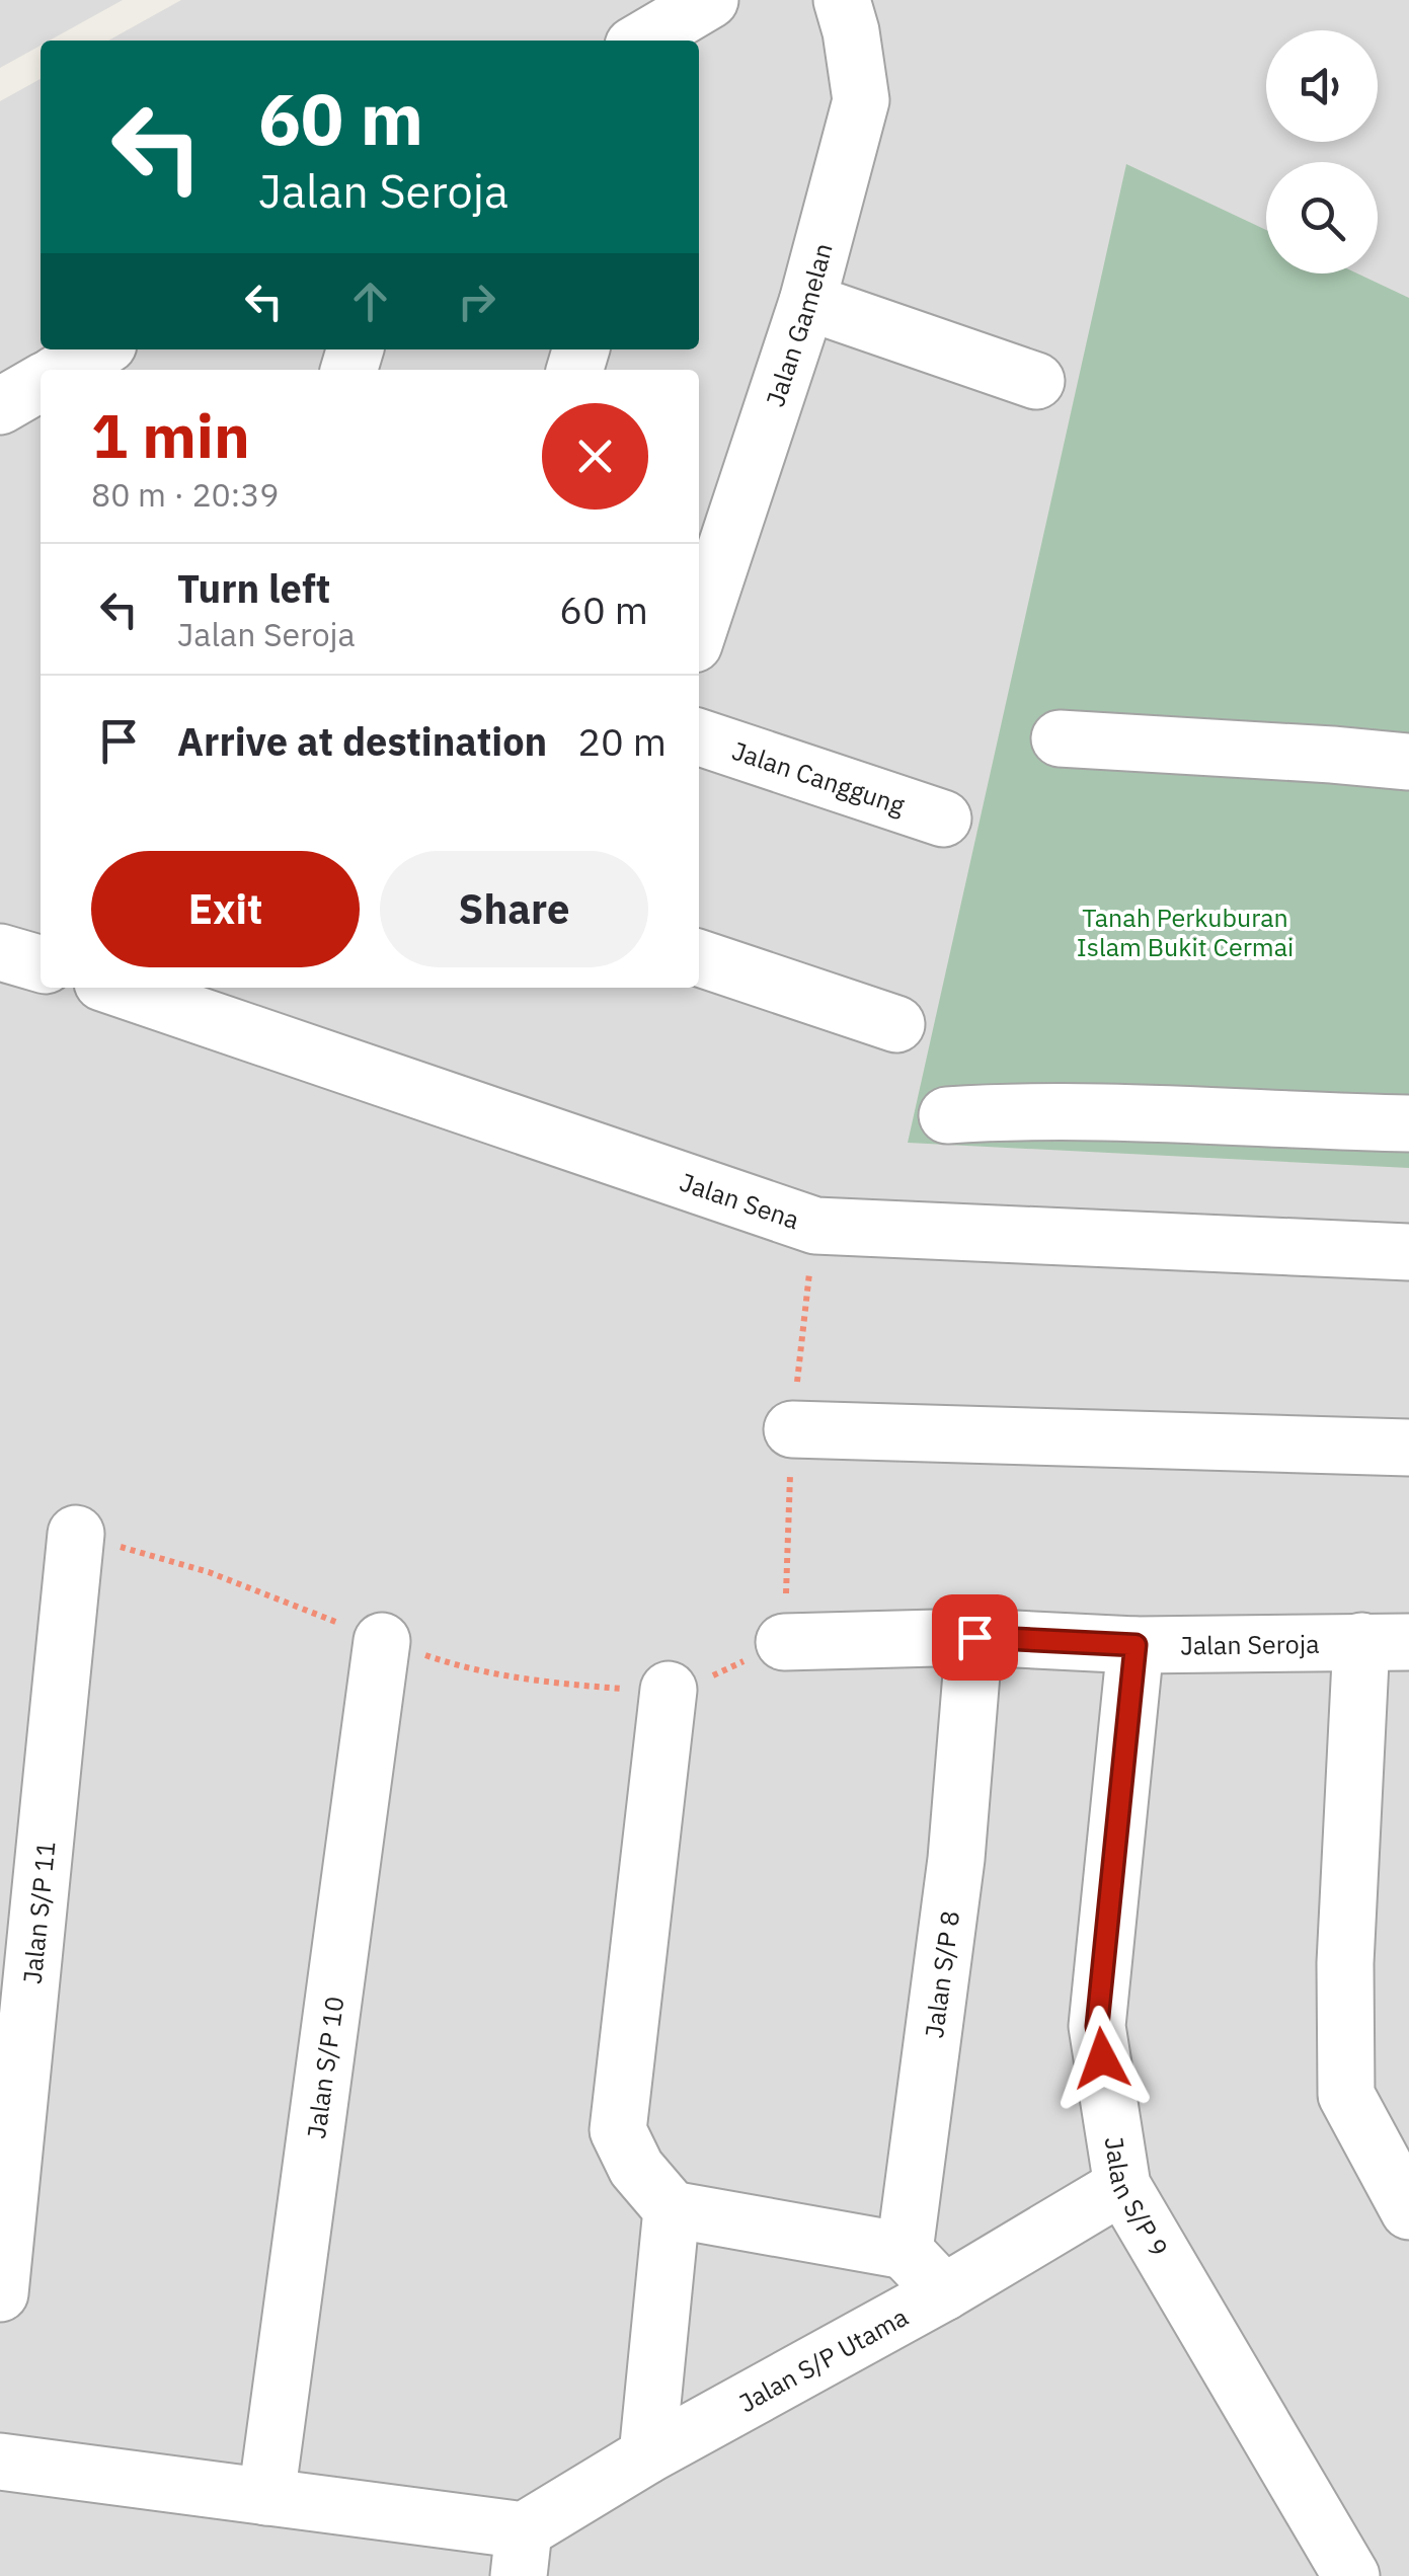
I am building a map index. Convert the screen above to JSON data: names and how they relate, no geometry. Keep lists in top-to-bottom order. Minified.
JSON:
{"streets":{"street":["Jalan Gamelan","Jalan Canggung","Jalan Sena","Jalan Seroja","Jalan S/P 11","Jalan S/P 8","Jalan S/P 10","Jalan S/P 9","Jalan S/P Utama"]},"crossings":[["Jalan Seroja","Jalan S/P 8"],["Jalan Seroja","Jalan S/P 9"],["Jalan S/P 10","Jalan S/P Utama"],["Jalan S/P 9","Jalan S/P Utama"]],"parks":["Tanah Perkuburan Islam Bukit Cermai"],"page":{"turn":["60 m","Jalan Seroja"],"heading":["1 min","80 m · 20:39"],"list":[{"name":"Turn left","note":"Jalan Seroja","value":"60 m"},{"name":"Arrive at destination","value":"20 m"}],"buttons":["Exit","Share"]}}
